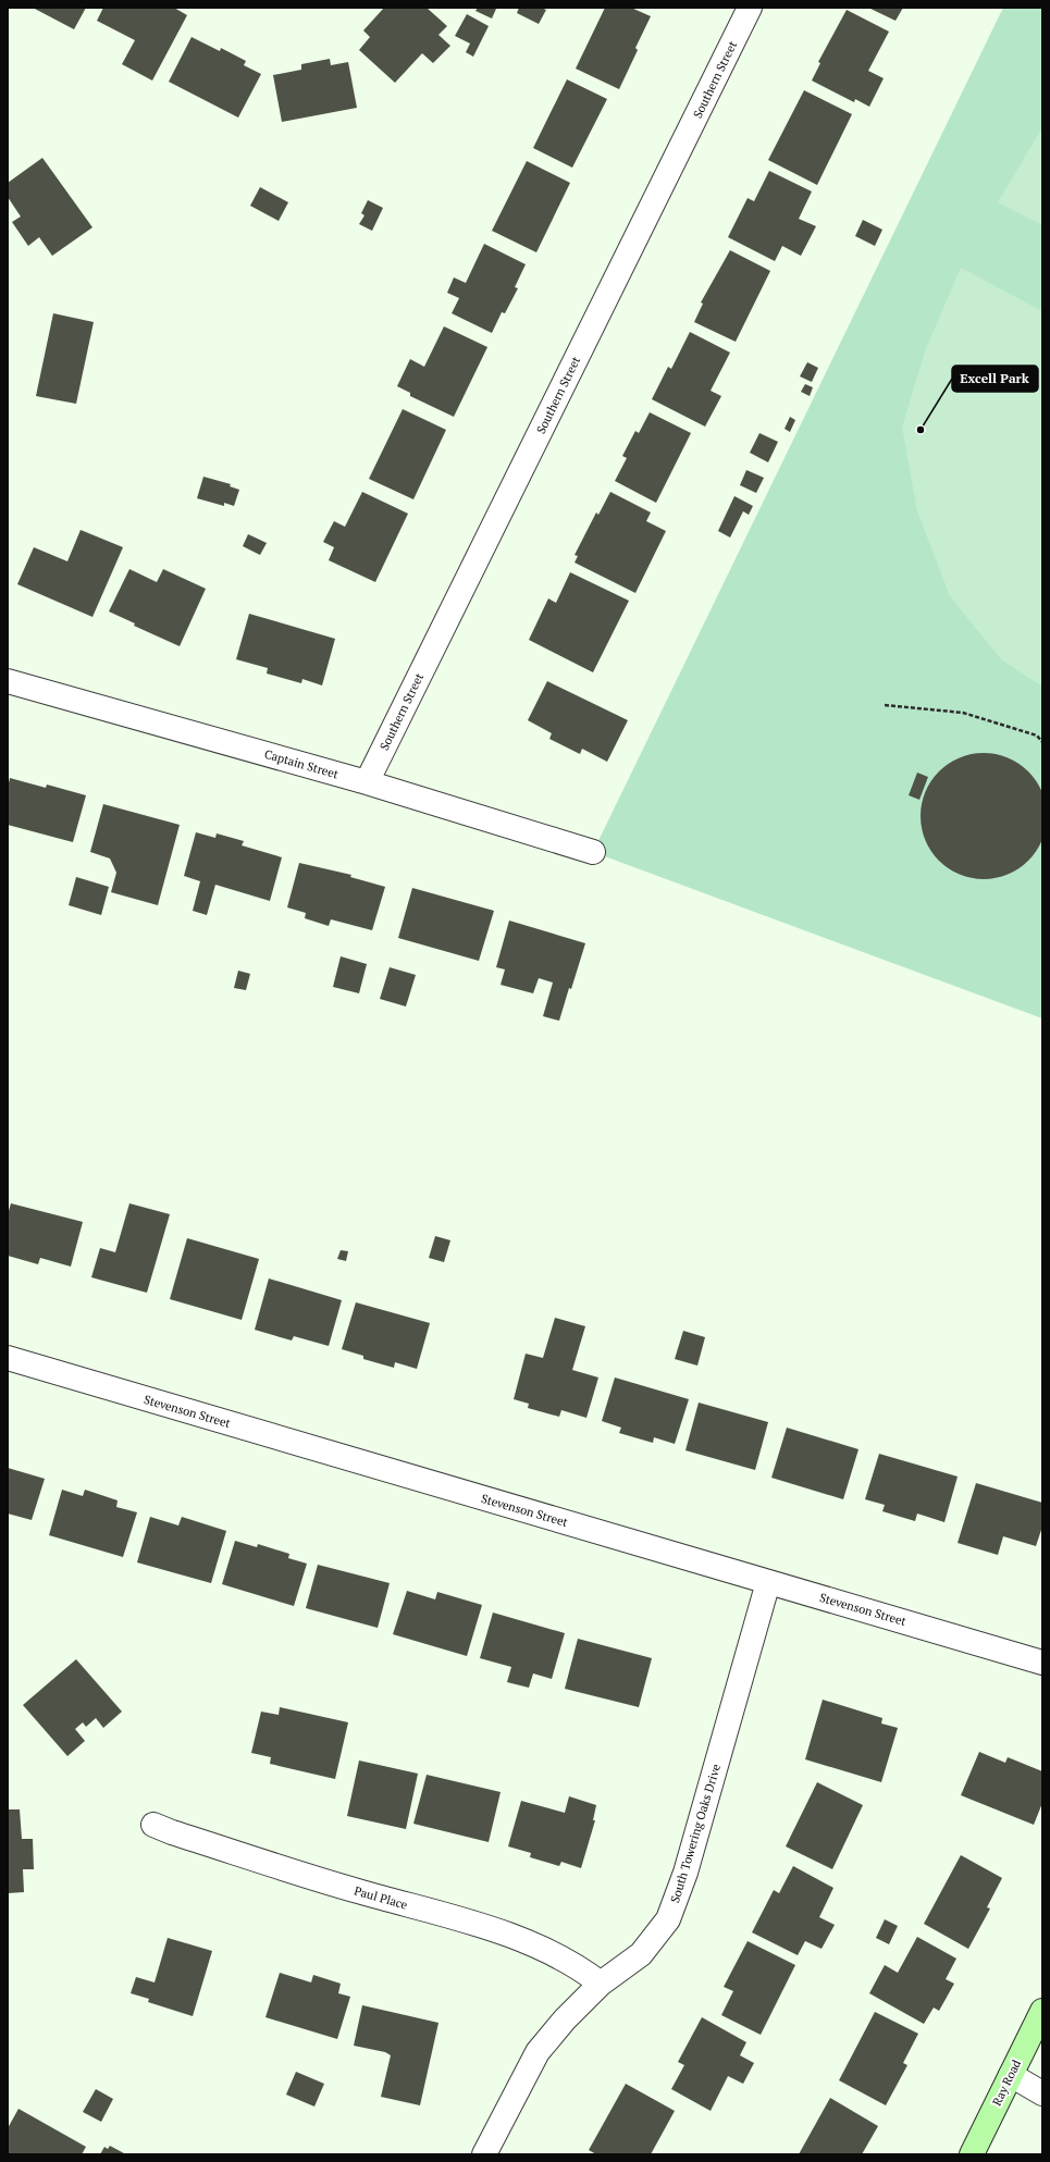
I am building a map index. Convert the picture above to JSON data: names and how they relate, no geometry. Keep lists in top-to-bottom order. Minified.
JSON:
{"streets":{"street":["Southern Street","Captain Street","Stevenson Street","South Towering Oaks Drive","Paul Place","Ray Road"]},"crossings":[["Southern Street","Captain Street"],["Stevenson Street","South Towering Oaks Drive"],["South Towering Oaks Drive","Paul Place"]],"places":["Excell Park"]}
